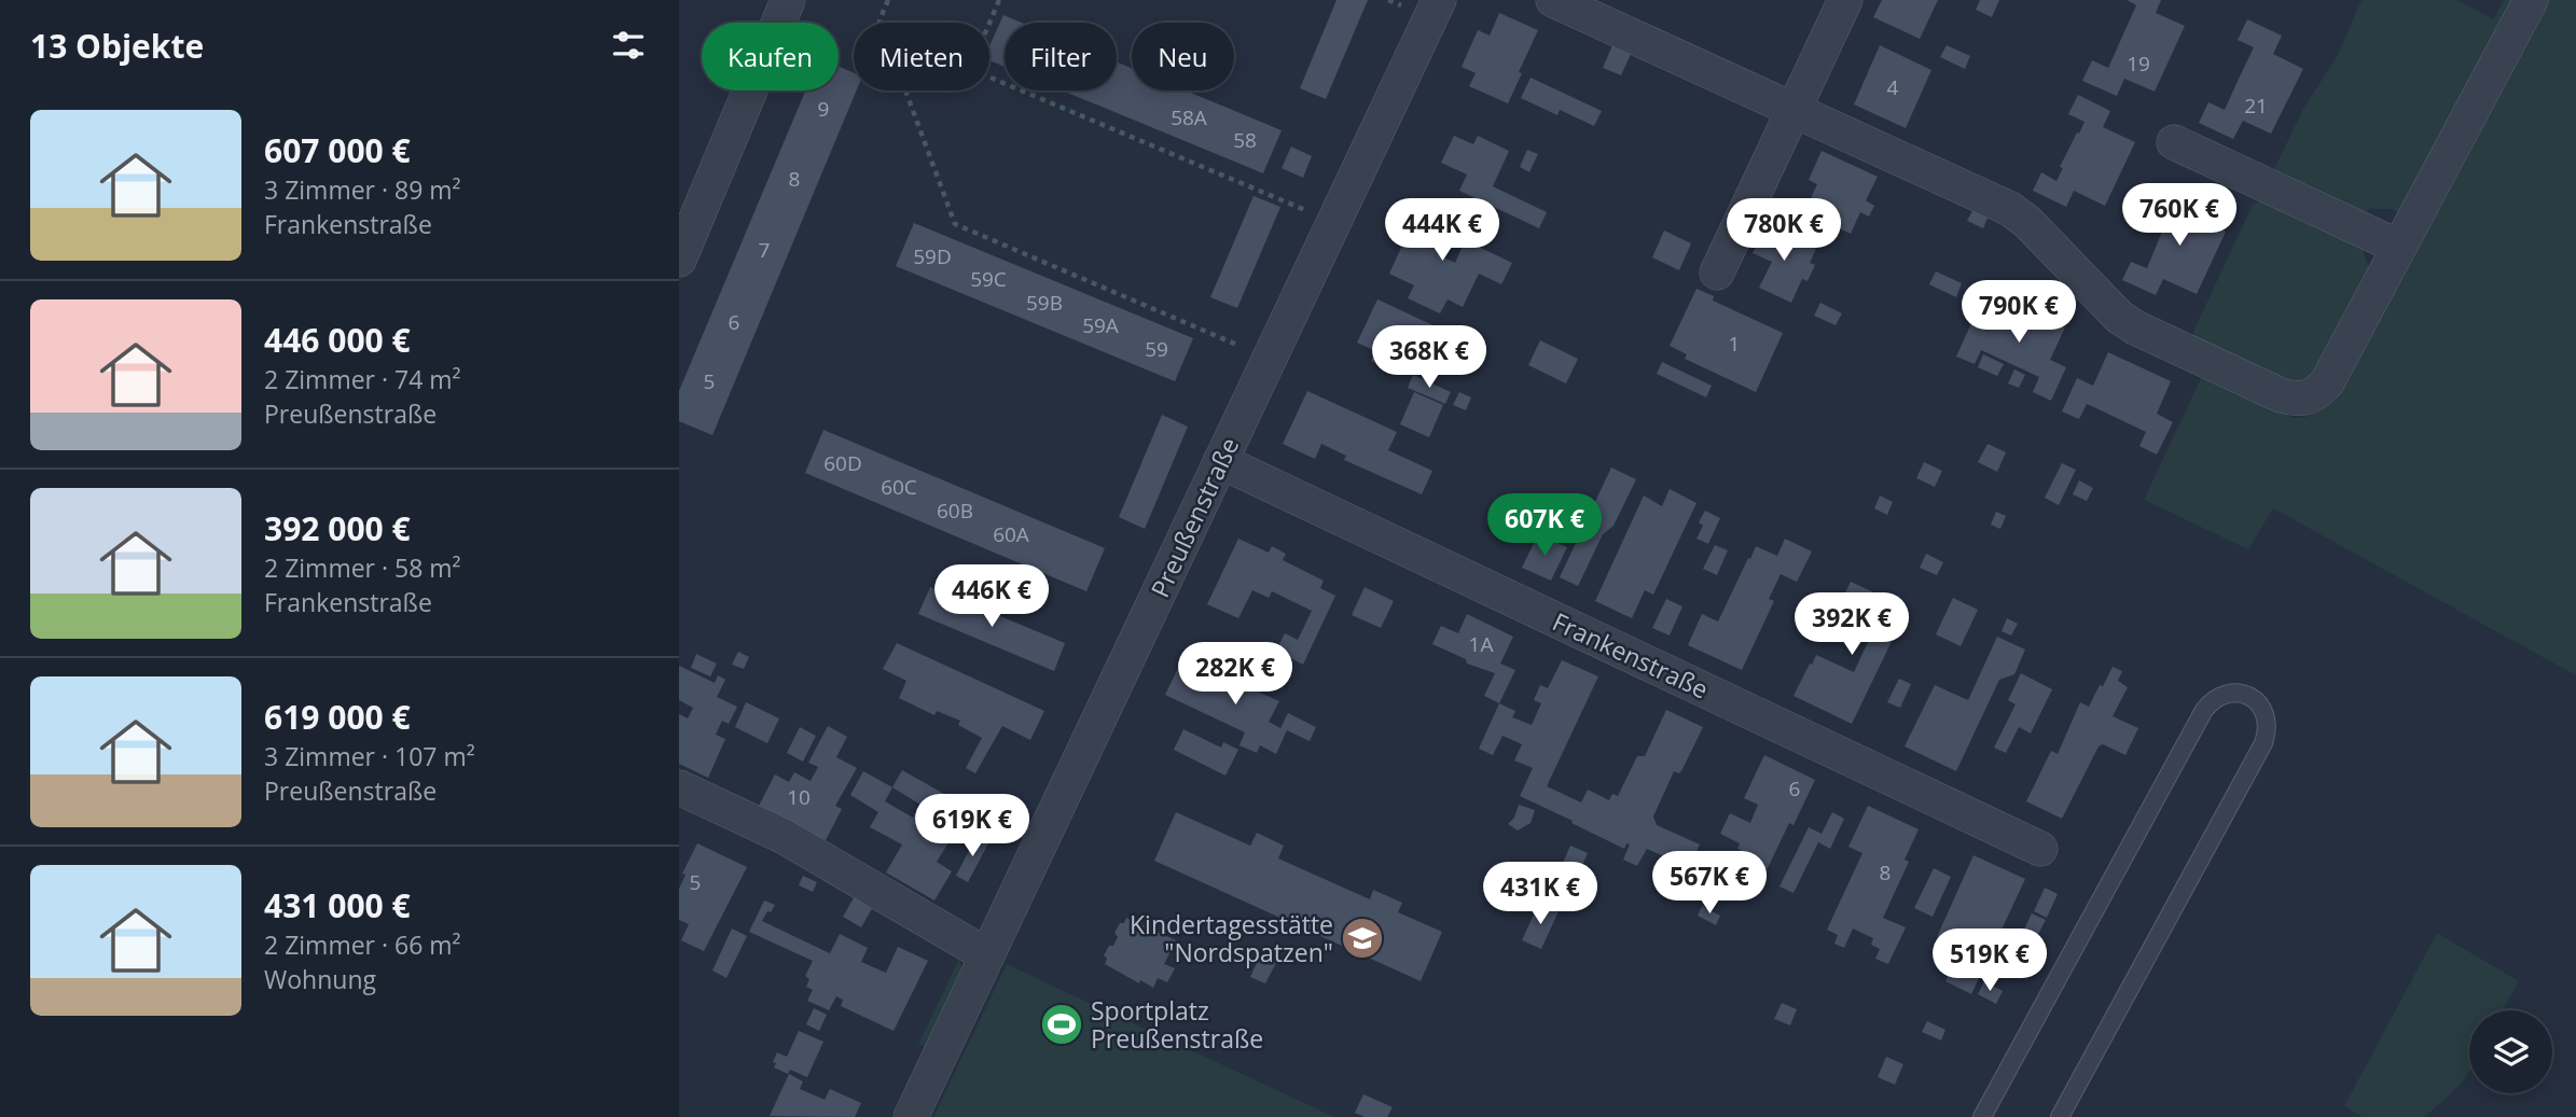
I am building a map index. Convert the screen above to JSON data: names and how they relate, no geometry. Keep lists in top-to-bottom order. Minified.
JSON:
{"streets":{"street":["Preußenstraße","Frankenstraße"]},"crossings":[["Preußenstraße","Frankenstraße"]],"places":{"school or university":["Kindertagesstätte \"Nordspatzen\""],"sports":["Sportplatz Preußenstraße"]},"house_numbers":["19","4","21","9","58A","58","8","7","59D","59C","59B","6","59A","1","59","5","60D","60C","60B","60A","1A","6","10","8","5"],"page":{"heading":"13 Objekte","chip":["Kaufen","Mieten","Filter","Neu"],"list":[{"name":"607 000 €","note":"3 Zimmer · 89 m² · Frankenstraße"},{"name":"446 000 €","note":"2 Zimmer · 74 m² · Preußenstraße"},{"name":"392 000 €","note":"2 Zimmer · 58 m² · Frankenstraße"},{"name":"619 000 €","note":"3 Zimmer · 107 m² · Preußenstraße"},{"name":"431 000 €","note":"2 Zimmer · 66 m² · Wohnung"}],"price":["760K €","444K €","780K €","790K €","368K €","607K €","446K €","392K €","282K €","619K €","567K €","431K €","519K €"]}}
